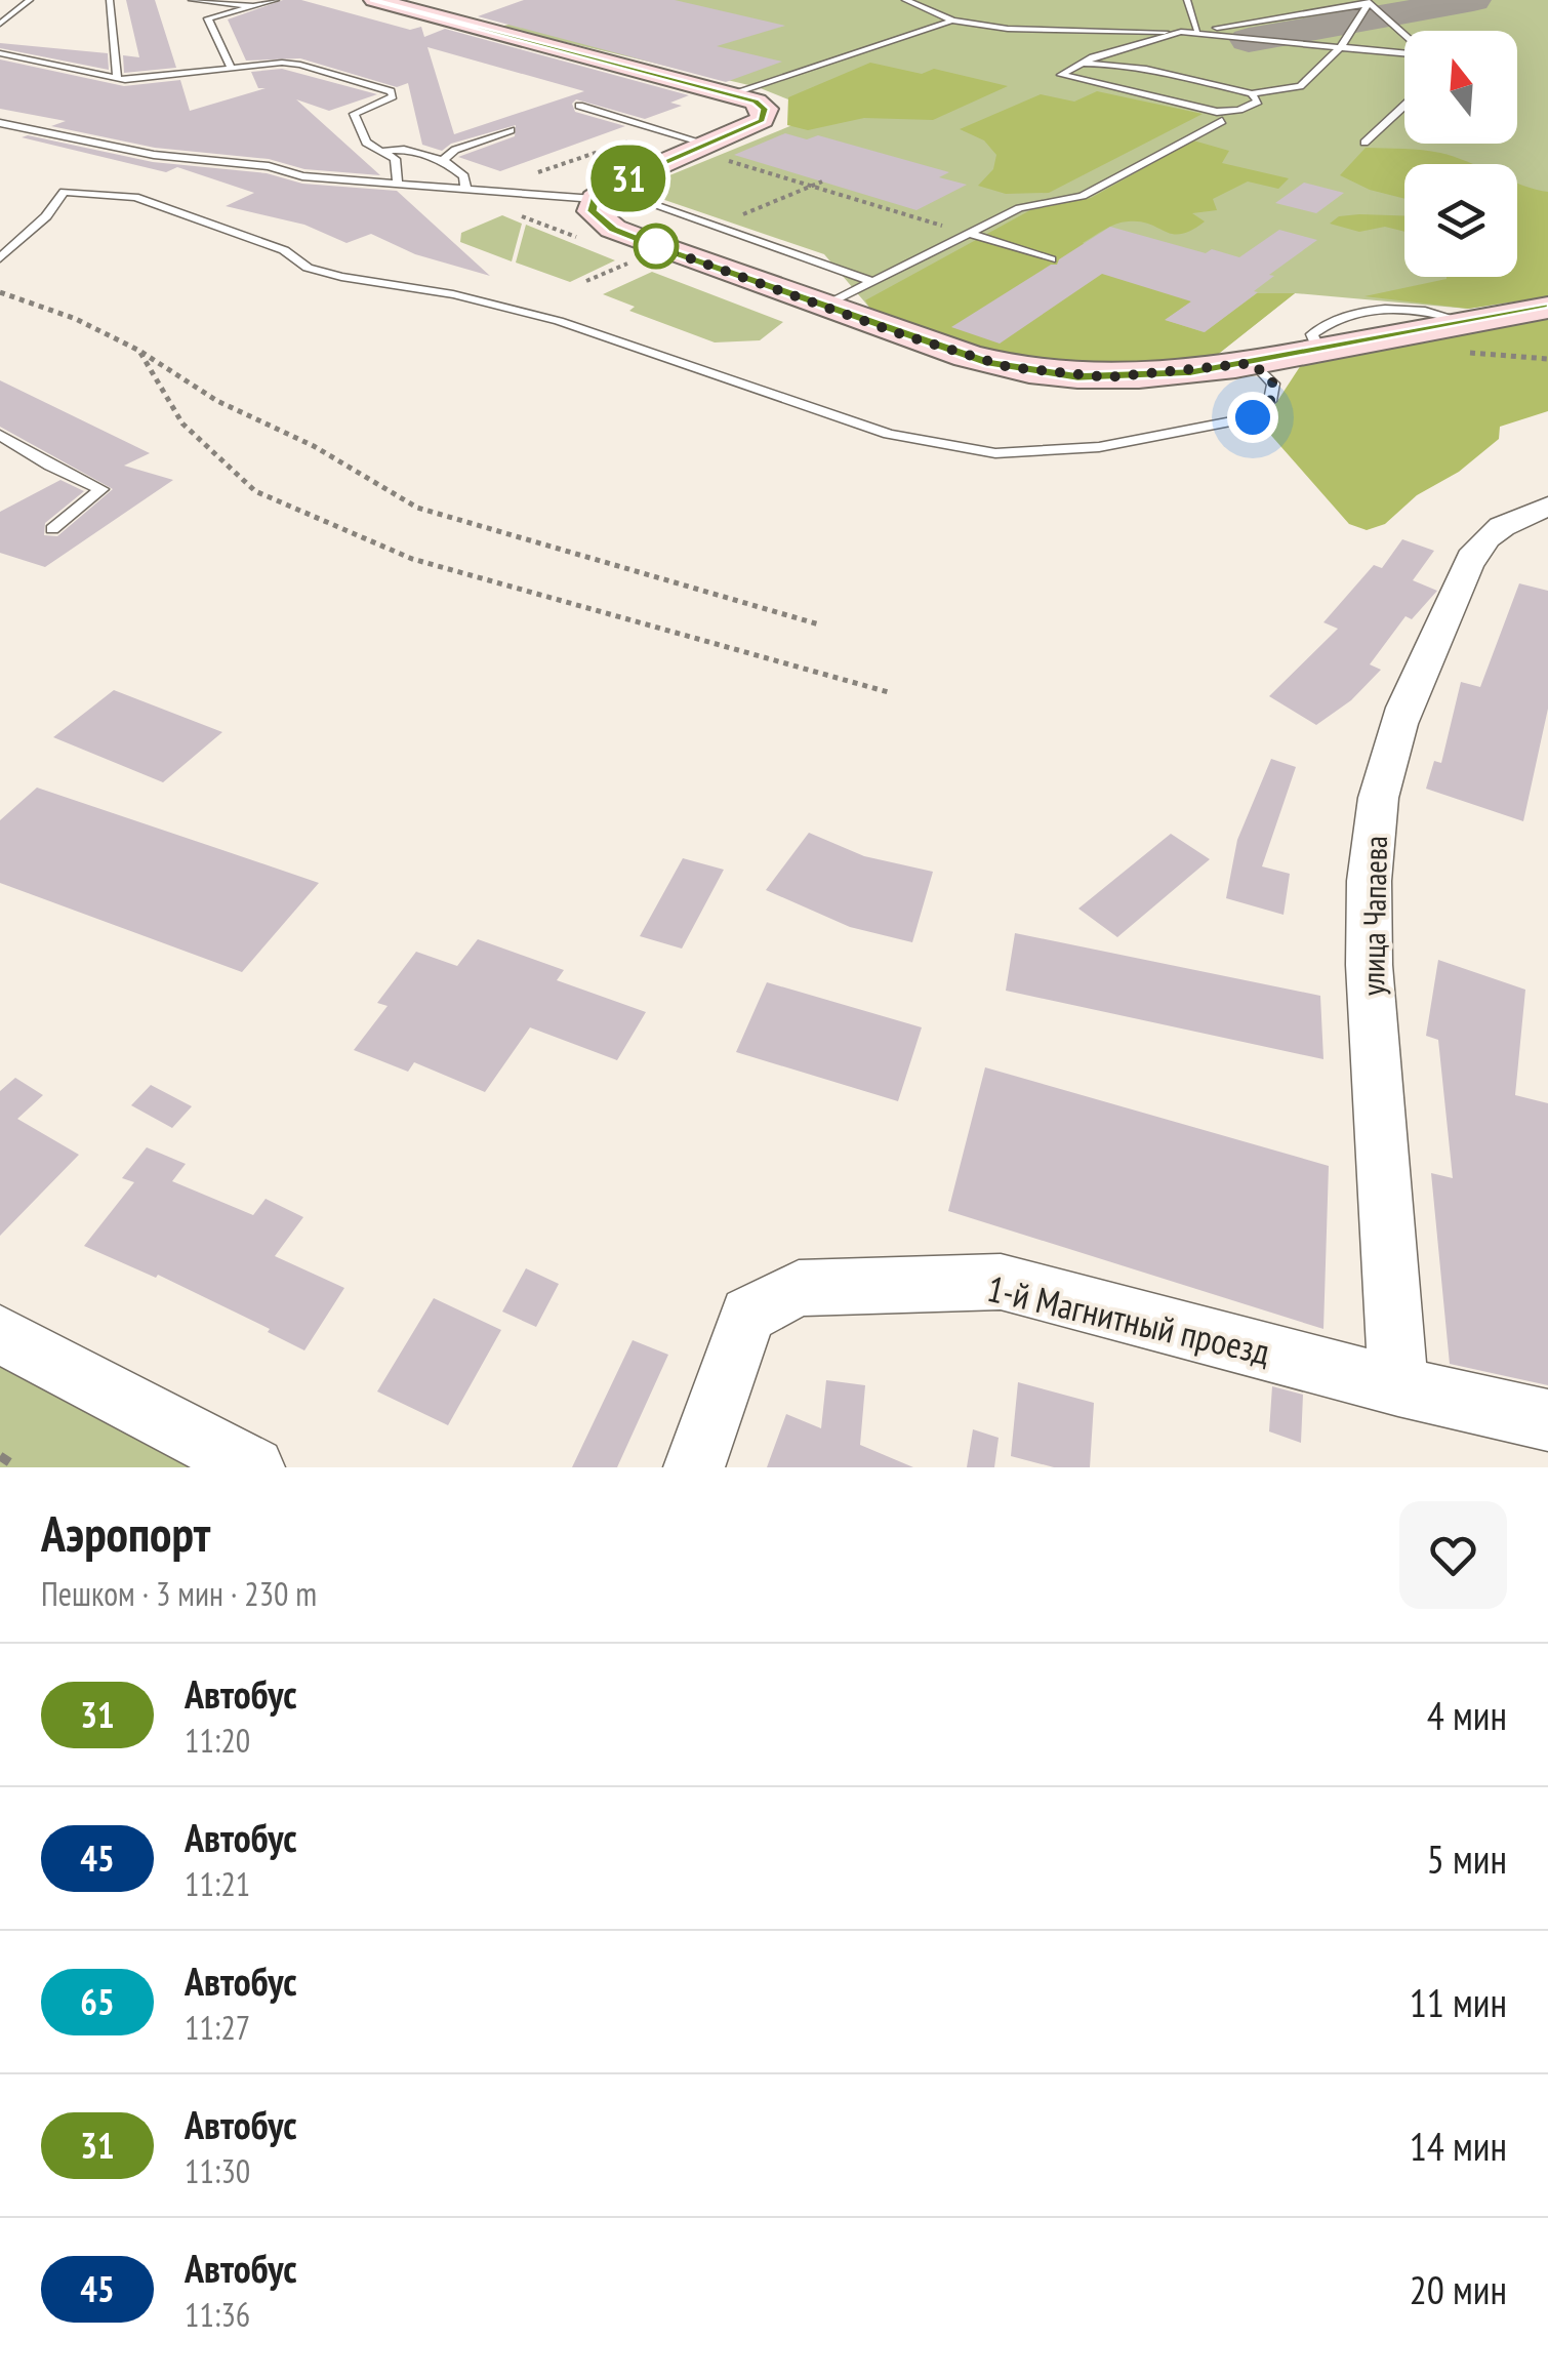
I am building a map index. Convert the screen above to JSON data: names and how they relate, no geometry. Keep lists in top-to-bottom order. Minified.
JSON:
{"streets":{"street":["улица Чапаева","1-й Магнитный проезд"]},"crossings":[["улица Чапаева","1-й Магнитный проезд"]],"lines":["bus line 31"],"north":"top","page":{"on_map":"31","heading":["Аэропорт","Пешком · 3 мин · 230 m"],"list":[{"mark":"31","name":"Автобус","note":"11:20","value":"4 мин"},{"mark":"45","name":"Автобус","note":"11:21","value":"5 мин"},{"mark":"65","name":"Автобус","note":"11:27","value":"11 мин"},{"mark":"31","name":"Автобус","note":"11:30","value":"14 мин"},{"mark":"45","name":"Автобус","note":"11:36","value":"20 мин"}]}}
